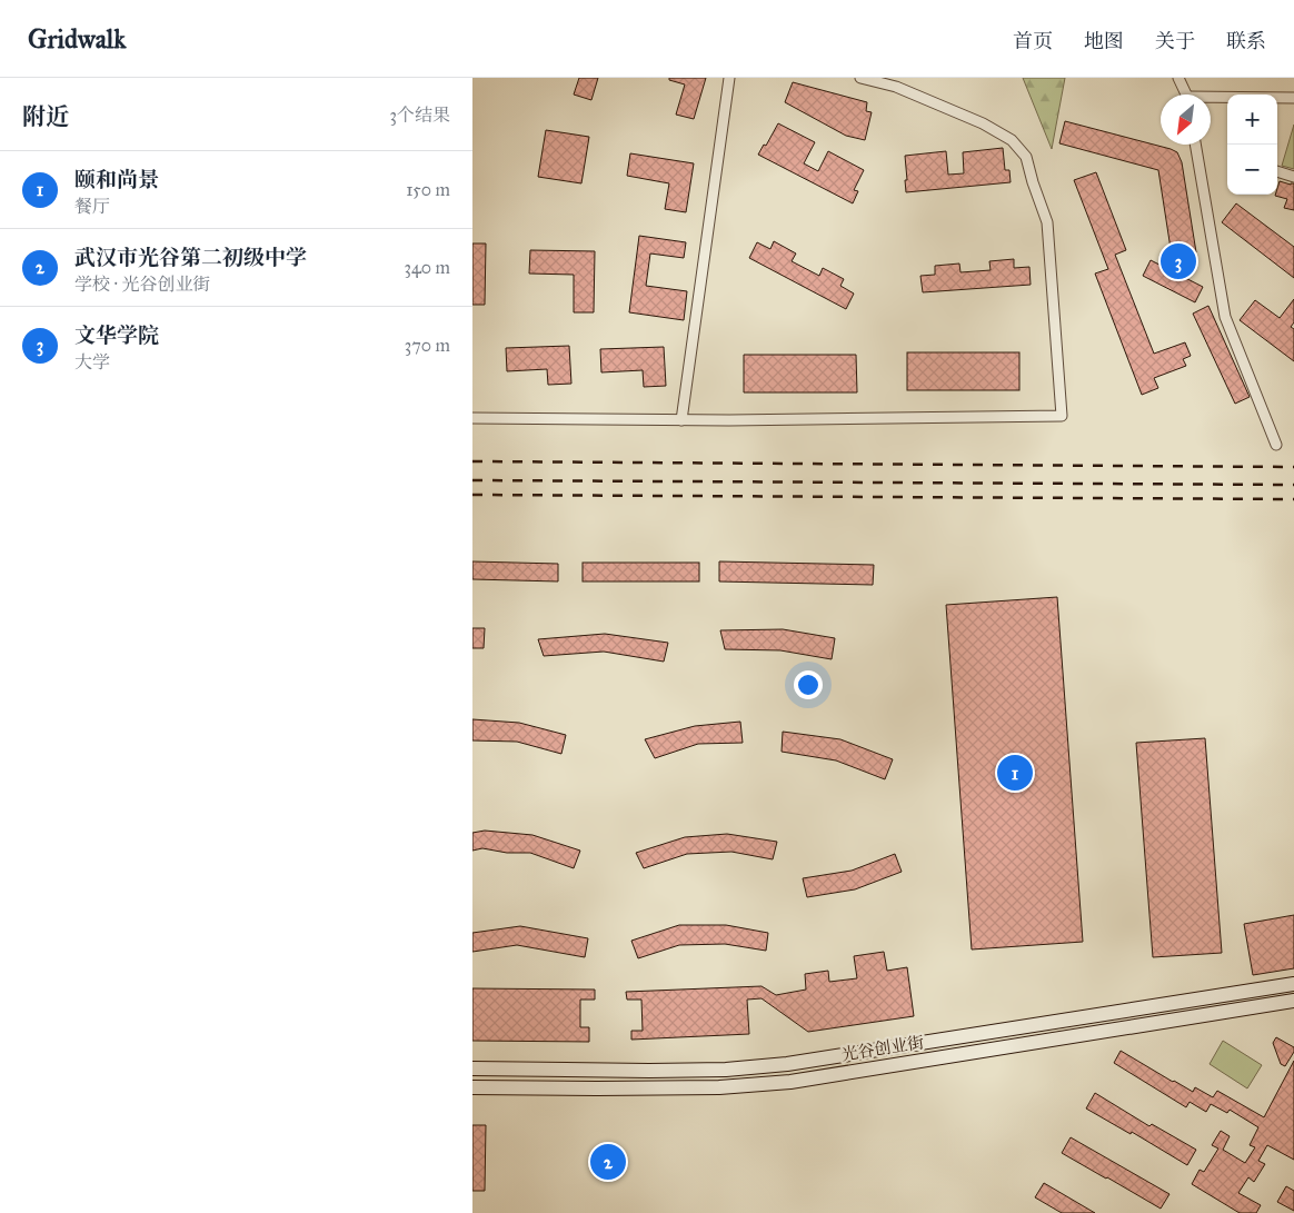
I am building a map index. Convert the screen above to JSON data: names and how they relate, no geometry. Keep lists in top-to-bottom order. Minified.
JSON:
{"streets":{"main road":["光谷创业街"]},"north":"bottom left","page":{"header":"Gridwalk","nav":["首页","地图","关于","联系"],"heading":["附近","3个结果"],"map_buttons":["+","−"],"list":[{"mark":"1","name":"颐和尚景","note":"餐厅","value":"150 m"},{"mark":"2","name":"武汉市光谷第二初级中学","note":"学校 · 光谷创业街","value":"340 m"},{"mark":"3","name":"文华学院","note":"大学","value":"370 m"}],"pins":["3","1","2"]}}
